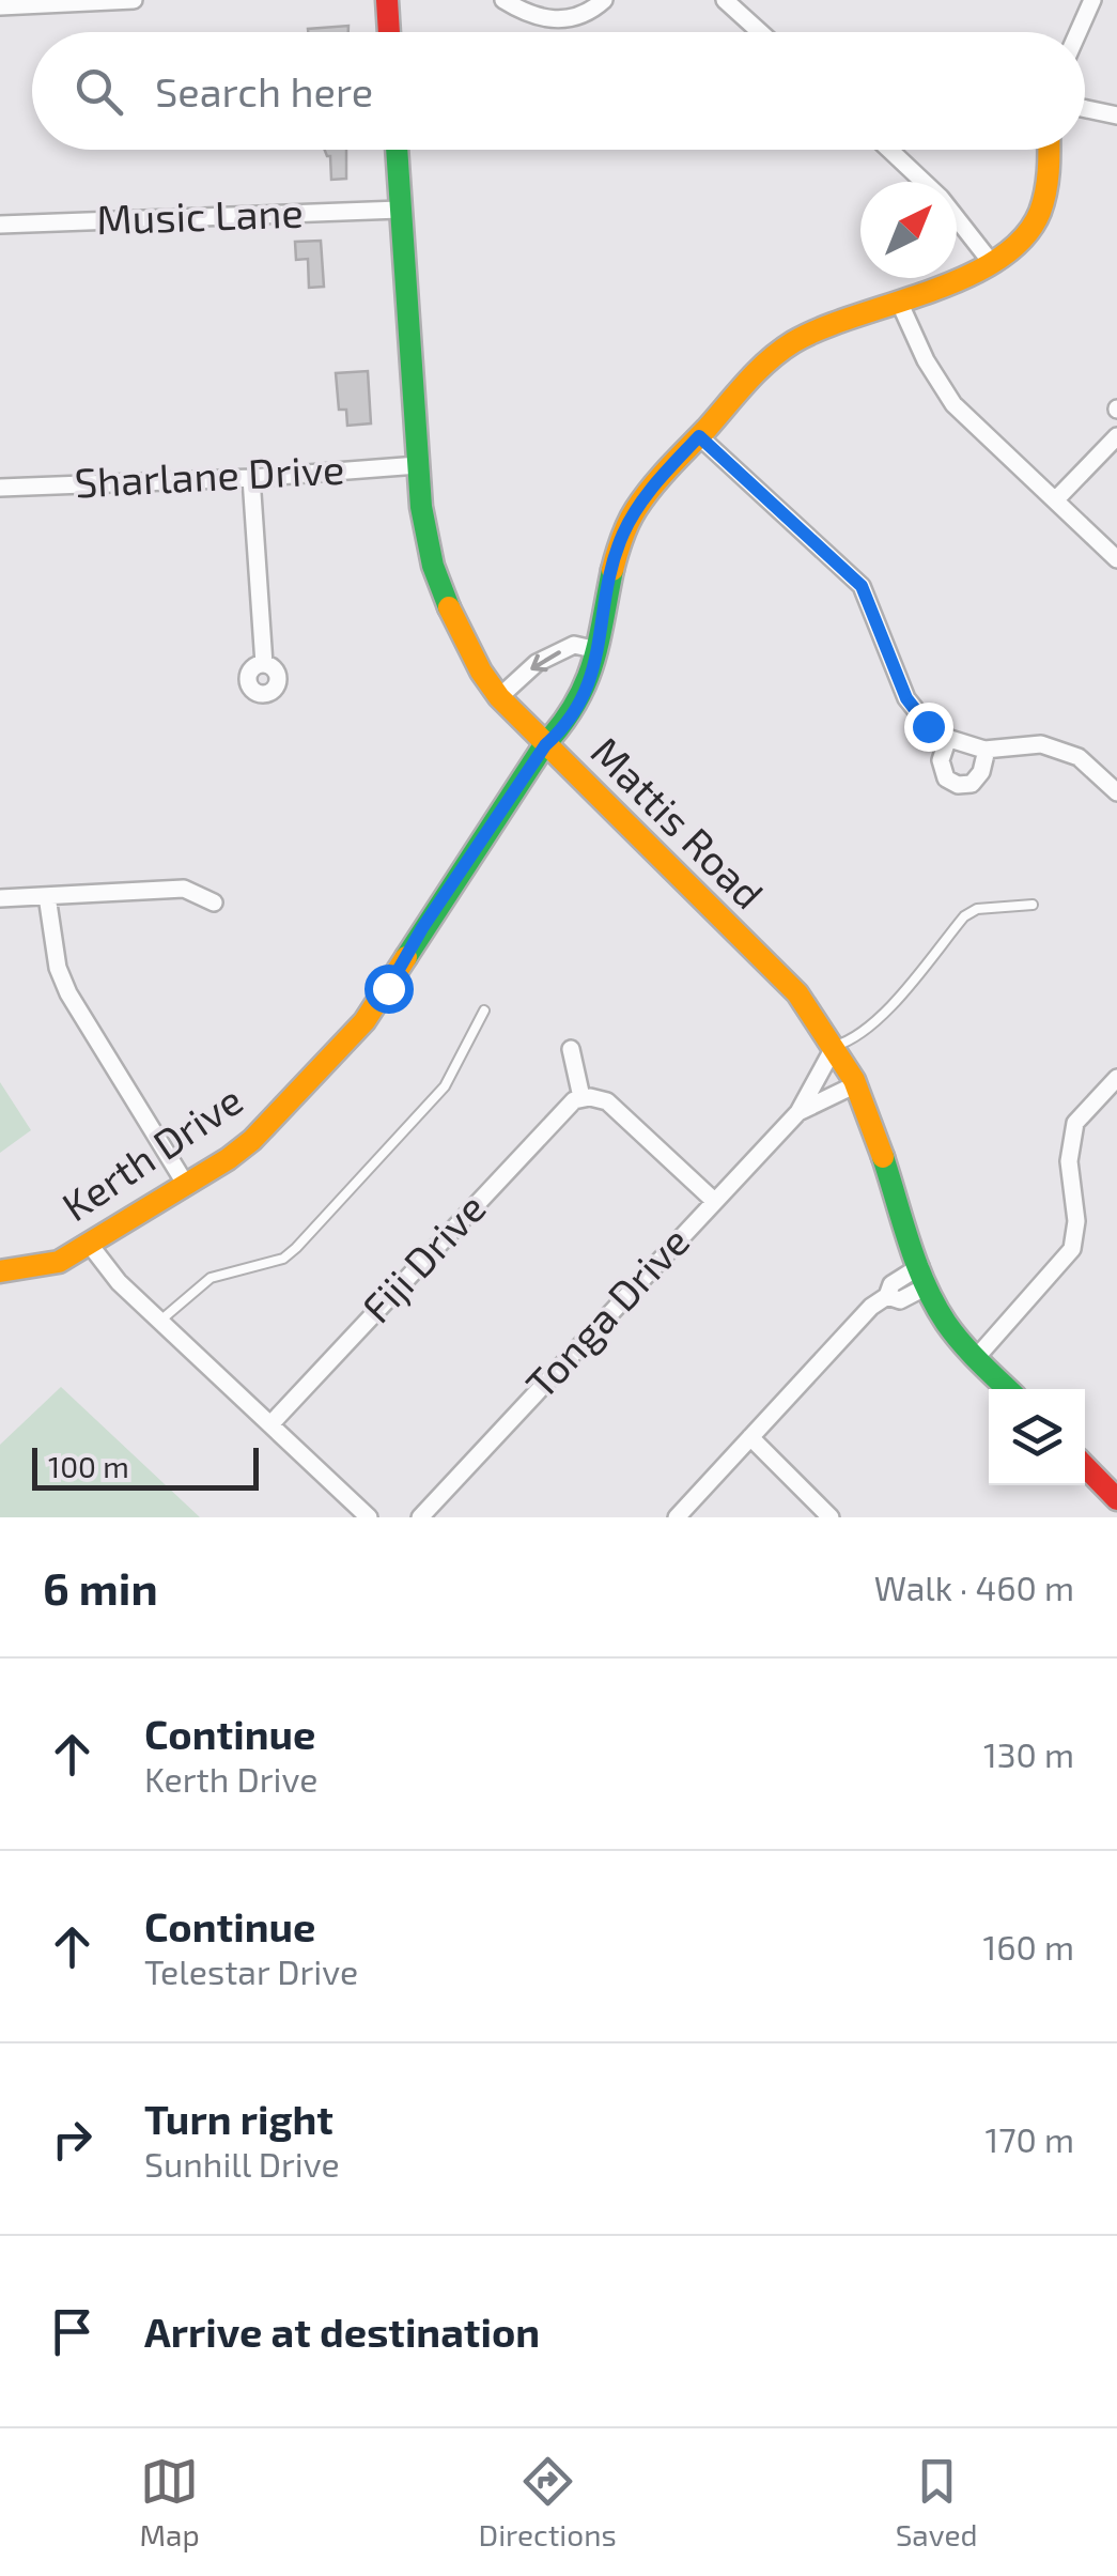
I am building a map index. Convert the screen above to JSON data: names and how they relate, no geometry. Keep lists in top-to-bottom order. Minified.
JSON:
{"streets":{"street":["Music Lane","Sharlane Drive","Mattis Road","Kerth Drive","Fiji Drive","Tonga Drive"]},"crossings":[["Music Lane","Mattis Road"],["Sharlane Drive","Mattis Road"],["Mattis Road","Kerth Drive"],["Mattis Road","Tonga Drive"]],"scale_bar":"100 m","north":"top right","page":{"search":"Search here","scale":"100 m","heading":["6 min","Walk · 460 m"],"list":[["Continue","Kerth Drive","130 m"],["Continue","Telestar Drive","160 m"],["Turn right","Sunhill Drive","170 m"],"Arrive at destination"],"nav":["Map","Directions","Saved"]}}
